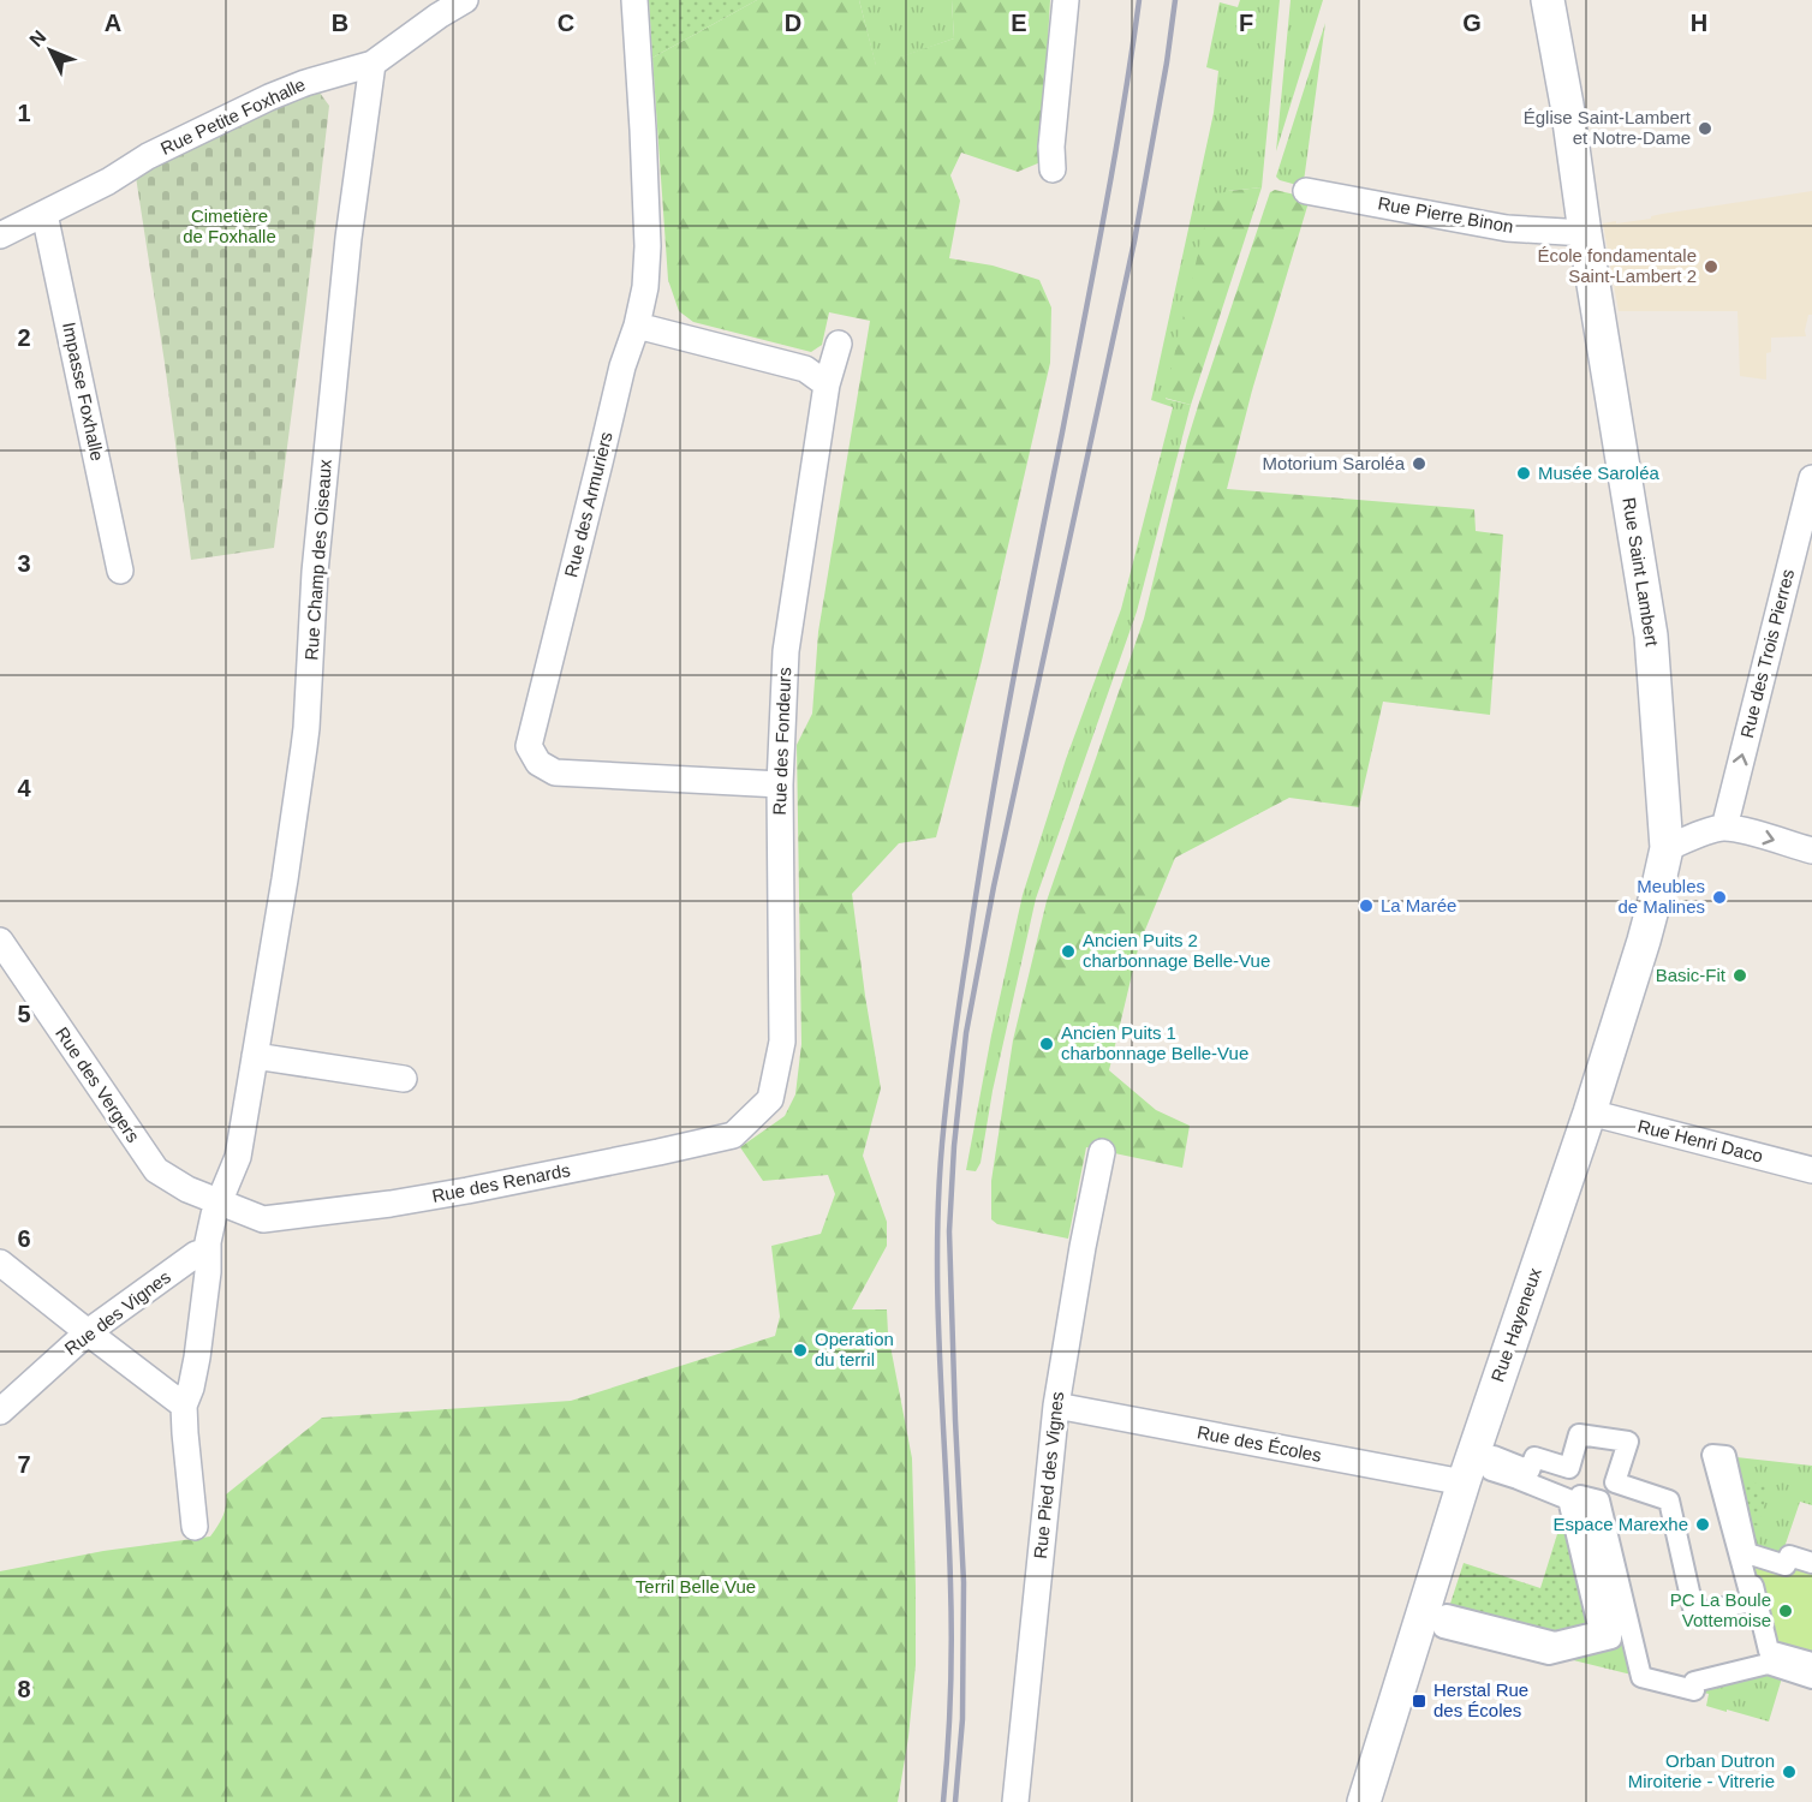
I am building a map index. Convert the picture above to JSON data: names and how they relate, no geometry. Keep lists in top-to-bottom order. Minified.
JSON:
{"streets":{"street":["Rue Petite Foxhalle","Rue Pierre Binon","Impasse Foxhalle","Rue des Armuriers","Rue Champ des Oiseaux","Rue Saint Lambert","Rue des Trois Pierres","Rue des Fondeurs","Rue des Vergers","Rue Henri Daco","Rue des Renards","Rue des Vignes","Rue Hayeneux","Rue des Écoles","Rue Pied des Vignes"]},"crossings":[["Rue Petite Foxhalle","Impasse Foxhalle"],["Rue Petite Foxhalle","Rue Champ des Oiseaux"],["Rue Pierre Binon","Rue Saint Lambert"],["Rue des Armuriers","Rue des Fondeurs"],["Rue Champ des Oiseaux","Rue des Vergers"],["Rue Champ des Oiseaux","Rue des Renards"],["Rue Champ des Oiseaux","Rue des Vignes"],["Rue Saint Lambert","Rue Hayeneux"],["Rue des Fondeurs","Rue des Renards"],["Rue des Vergers","Rue des Renards"],["Rue Henri Daco","Rue Hayeneux"],["Rue Hayeneux","Rue des Écoles"],["Rue des Écoles","Rue Pied des Vignes"]],"one_way":["Rue des Trois Pierres"],"parks":["Cimetière de Foxhalle","Terril Belle Vue"],"places":{"other":["Église Saint-Lambert et Notre-Dame","École fondamentale Saint-Lambert 2","Motorium Saroléa","Musée Saroléa","Meubles de Malines","La Marée","Ancien Puits 2 charbonnage Belle-Vue","Basic-Fit","Ancien Puits 1 charbonnage Belle-Vue","Operation du terril","Espace Marexhe","PC La Boule Vottemoise","Orban Dutron Miroiterie - Vitrerie"],"transit":["Herstal Rue des Écoles"]},"north":"top left","grid":{"columns":["A","B","C","D","E","F","G","H"],"rows":["1","2","3","4","5","6","7","8"]}}
